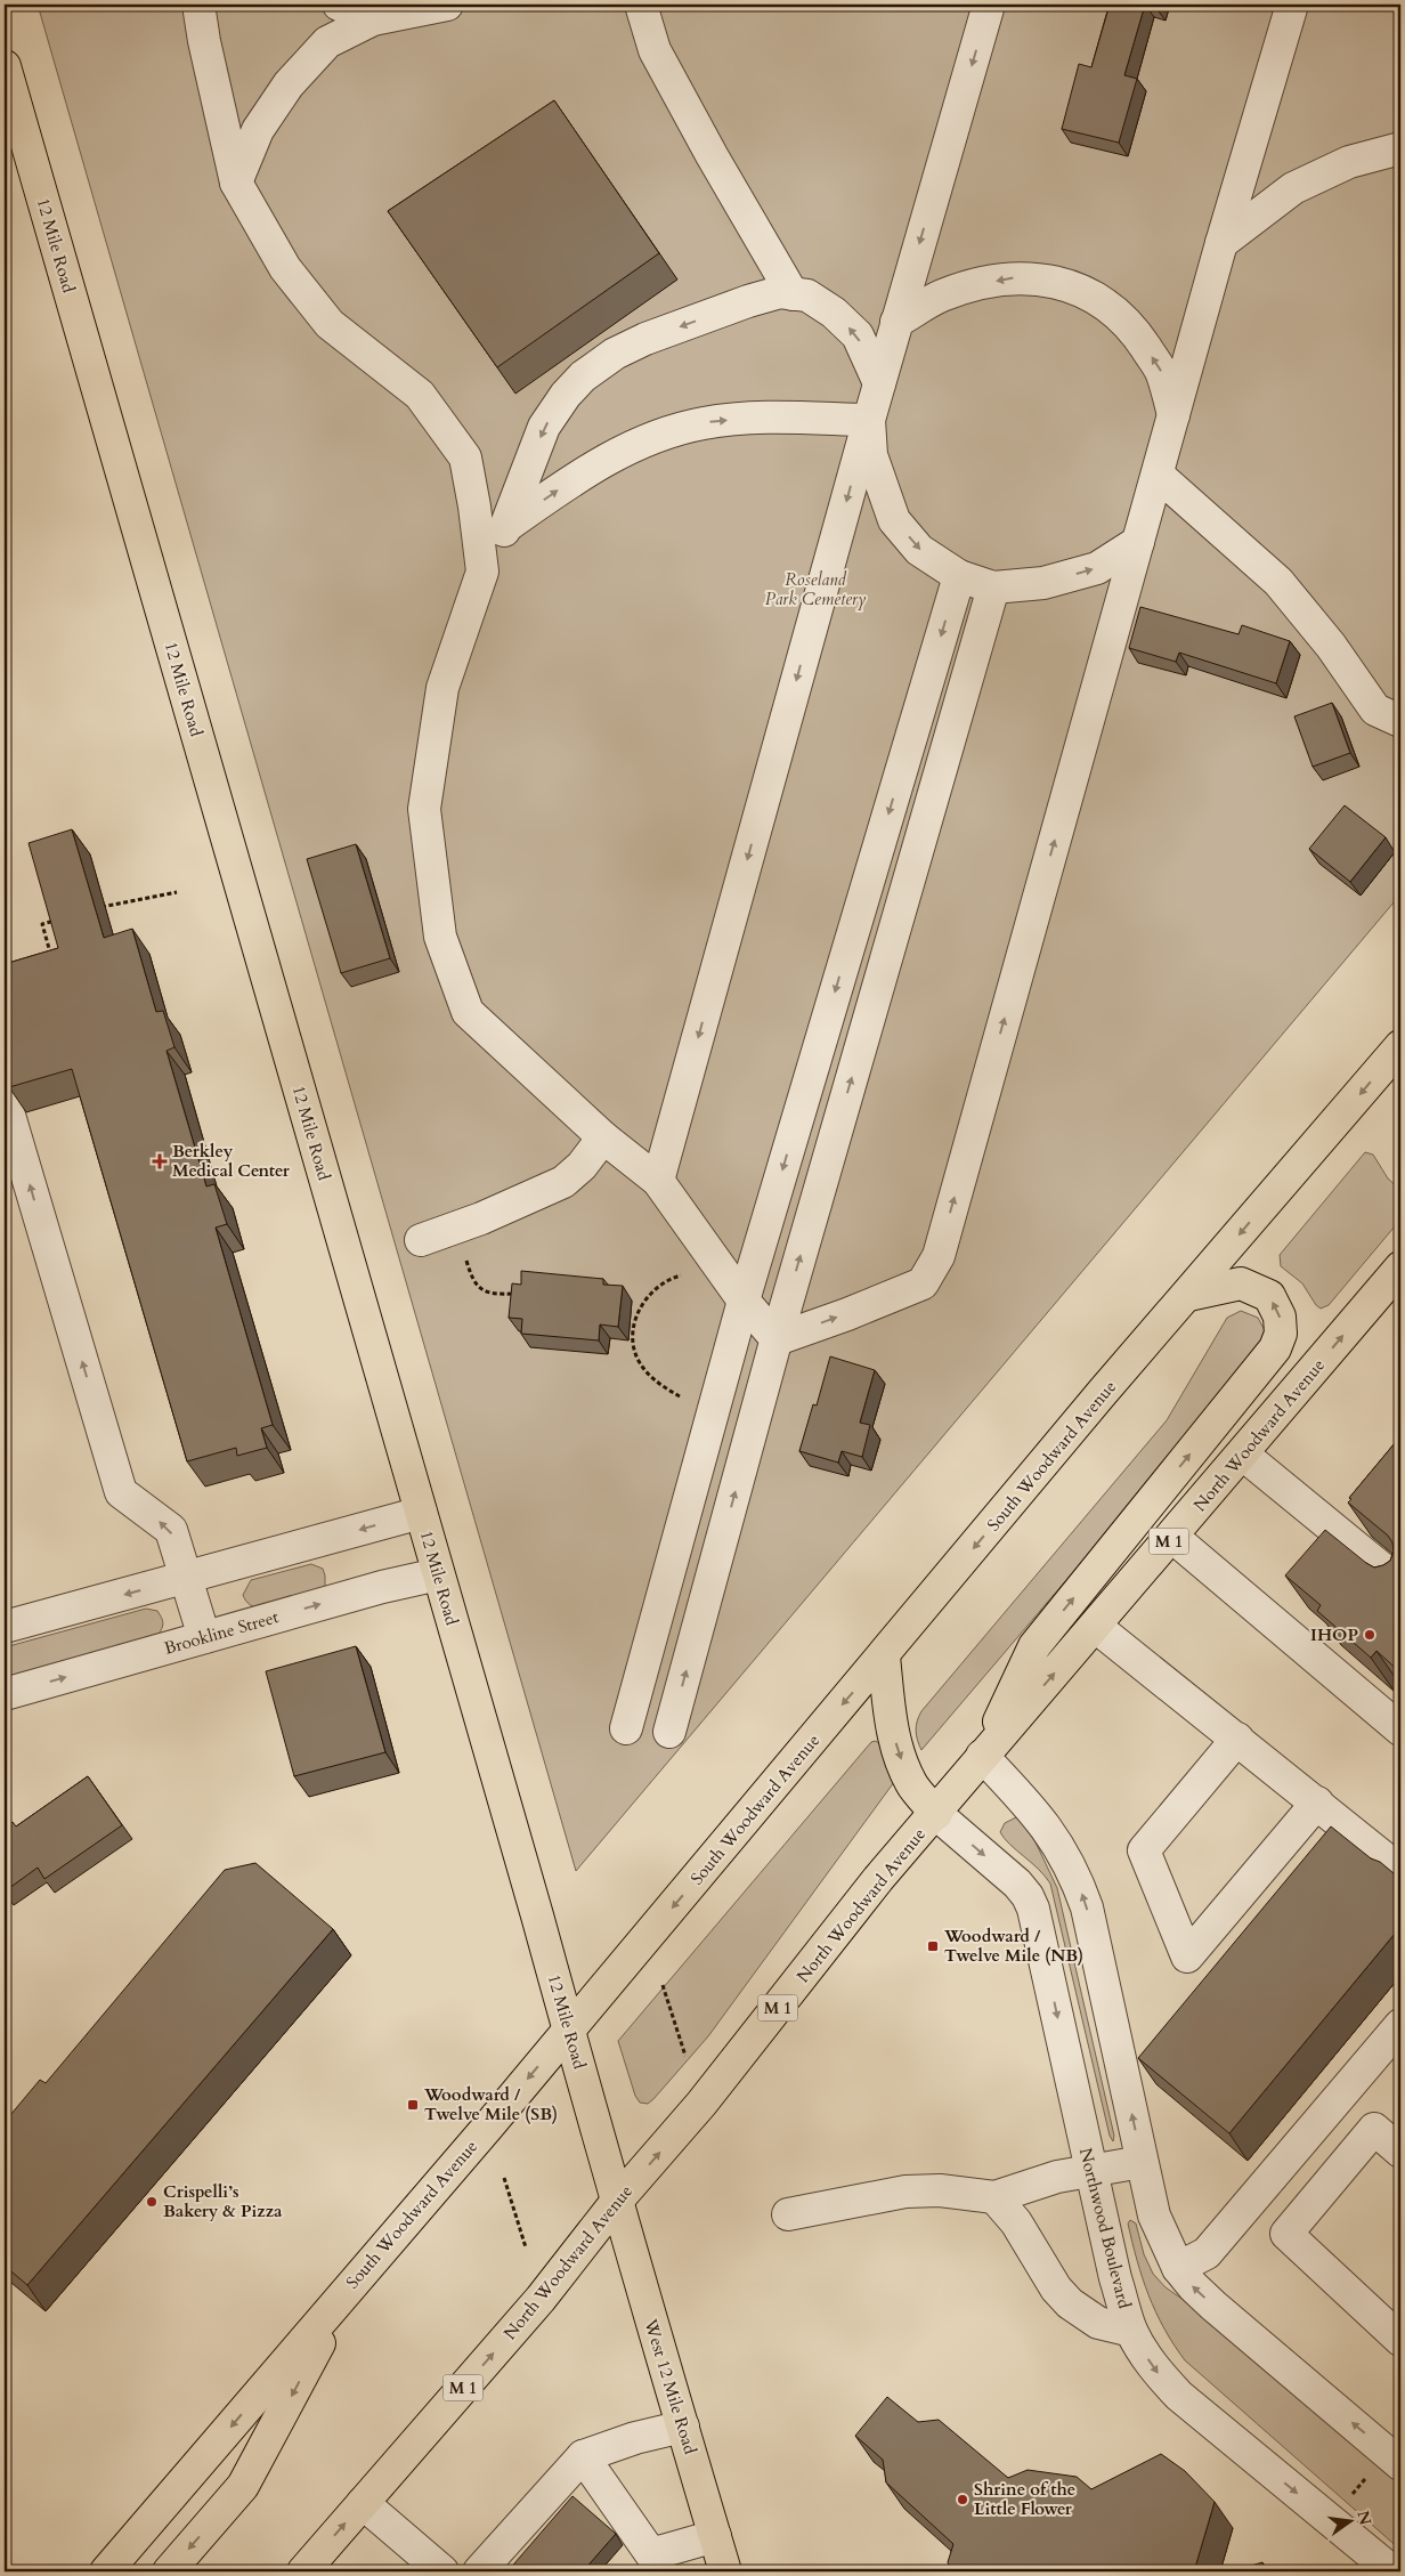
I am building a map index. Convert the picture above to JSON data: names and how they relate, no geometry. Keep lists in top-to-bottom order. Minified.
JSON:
{"streets":{"main road":["12 Mile Road","North Woodward Avenue","South Woodward Avenue","M 1","West 12 Mile Road"],"street":["Brookline Street","Northwood Boulevard"]},"crossings":[["12 Mile Road","North Woodward Avenue"],["12 Mile Road","South Woodward Avenue"],["12 Mile Road","Brookline Street"],["12 Mile Road","West 12 Mile Road"],["North Woodward Avenue","Northwood Boulevard"],["North Woodward Avenue","West 12 Mile Road"]],"one_way":["North Woodward Avenue","South Woodward Avenue"],"parks":["Roseland Park Cemetery"],"places":{"health":["Berkley Medical Center"],"other":["IHOP","Crispelli’s Bakery & Pizza","Shrine of the Little Flower"],"transit":["Woodward / Twelve Mile (NB)","Woodward / Twelve Mile (SB)"]},"north":"right"}
